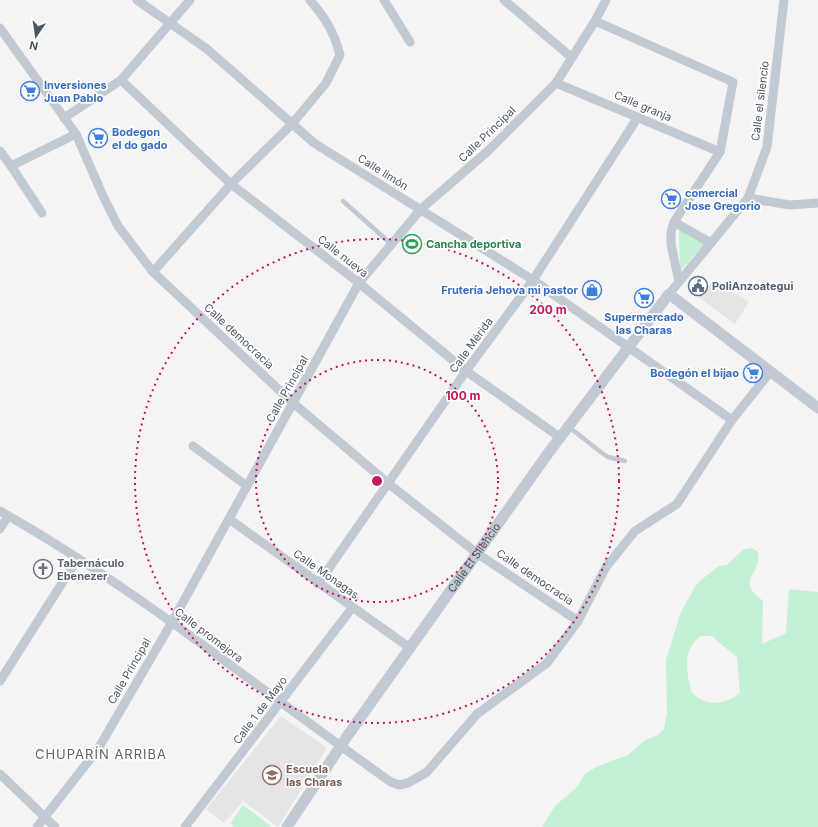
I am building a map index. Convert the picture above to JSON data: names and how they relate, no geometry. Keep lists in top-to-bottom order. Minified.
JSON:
{"streets":{"street":["Calle el silencio","Calle granja","Calle Principal","Calle limón","Calle nueva","Calle democracia","Calle Mérida","Calle El Silencio","Calle Monagas","Calle promejora","Calle 1 de Mayo"]},"crossings":[["Calle el silencio","Calle El Silencio"],["Calle granja","Calle Principal"],["Calle granja","Calle Mérida"],["Calle Principal","Calle limón"],["Calle Principal","Calle nueva"],["Calle Principal","Calle democracia"],["Calle Principal","Calle Monagas"],["Calle Principal","Calle promejora"],["Calle limón","Calle Mérida"],["Calle limón","Calle El Silencio"],["Calle nueva","Calle Mérida"],["Calle nueva","Calle El Silencio"],["Calle democracia","Calle Mérida"],["Calle democracia","Calle El Silencio"],["Calle democracia","Calle promejora"],["Calle Mérida","Calle Monagas"],["Calle El Silencio","Calle Monagas"],["Calle El Silencio","Calle promejora"],["Calle Monagas","Calle 1 de Mayo"],["Calle promejora","Calle 1 de Mayo"]],"districts":["CHUPARÍN ARRIBA"],"places":{"supermarket":["Inversiones Juan Pablo","Bodegon el do gado","comercial Jose Gregorio","Supermercado las Charas","Bodegón el bijao"],"sports":["Cancha deportiva"],"public building":["PoliAnzoategui"],"shop":["Frutería Jehova mi pastor"],"church":["Tabernáculo Ebenezer"],"school or university":["Escuela las Charas"]},"north":"bottom","rings":["200 m","100 m"]}
